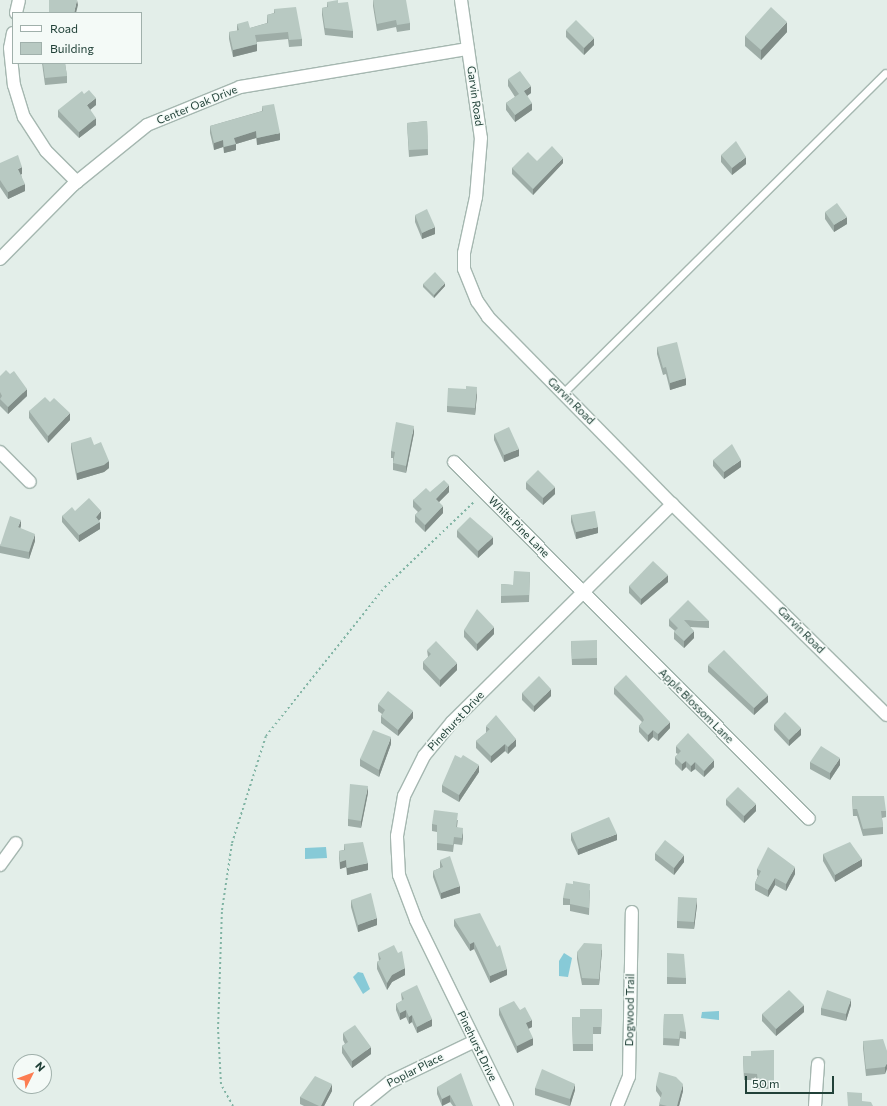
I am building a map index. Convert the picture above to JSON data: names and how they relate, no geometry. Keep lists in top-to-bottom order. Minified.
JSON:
{"streets":{"street":["Garvin Road","Center Oak Drive","White Pine Lane","Apple Blossom Lane","Pinehurst Drive","Dogwood Trail","Poplar Place"]},"crossings":[["Garvin Road","Center Oak Drive"],["Garvin Road","Pinehurst Drive"],["White Pine Lane","Apple Blossom Lane"],["White Pine Lane","Pinehurst Drive"],["Apple Blossom Lane","Pinehurst Drive"],["Pinehurst Drive","Poplar Place"]],"legend":["Road","Building"],"scale_bar":"50 m","north":"top right"}
